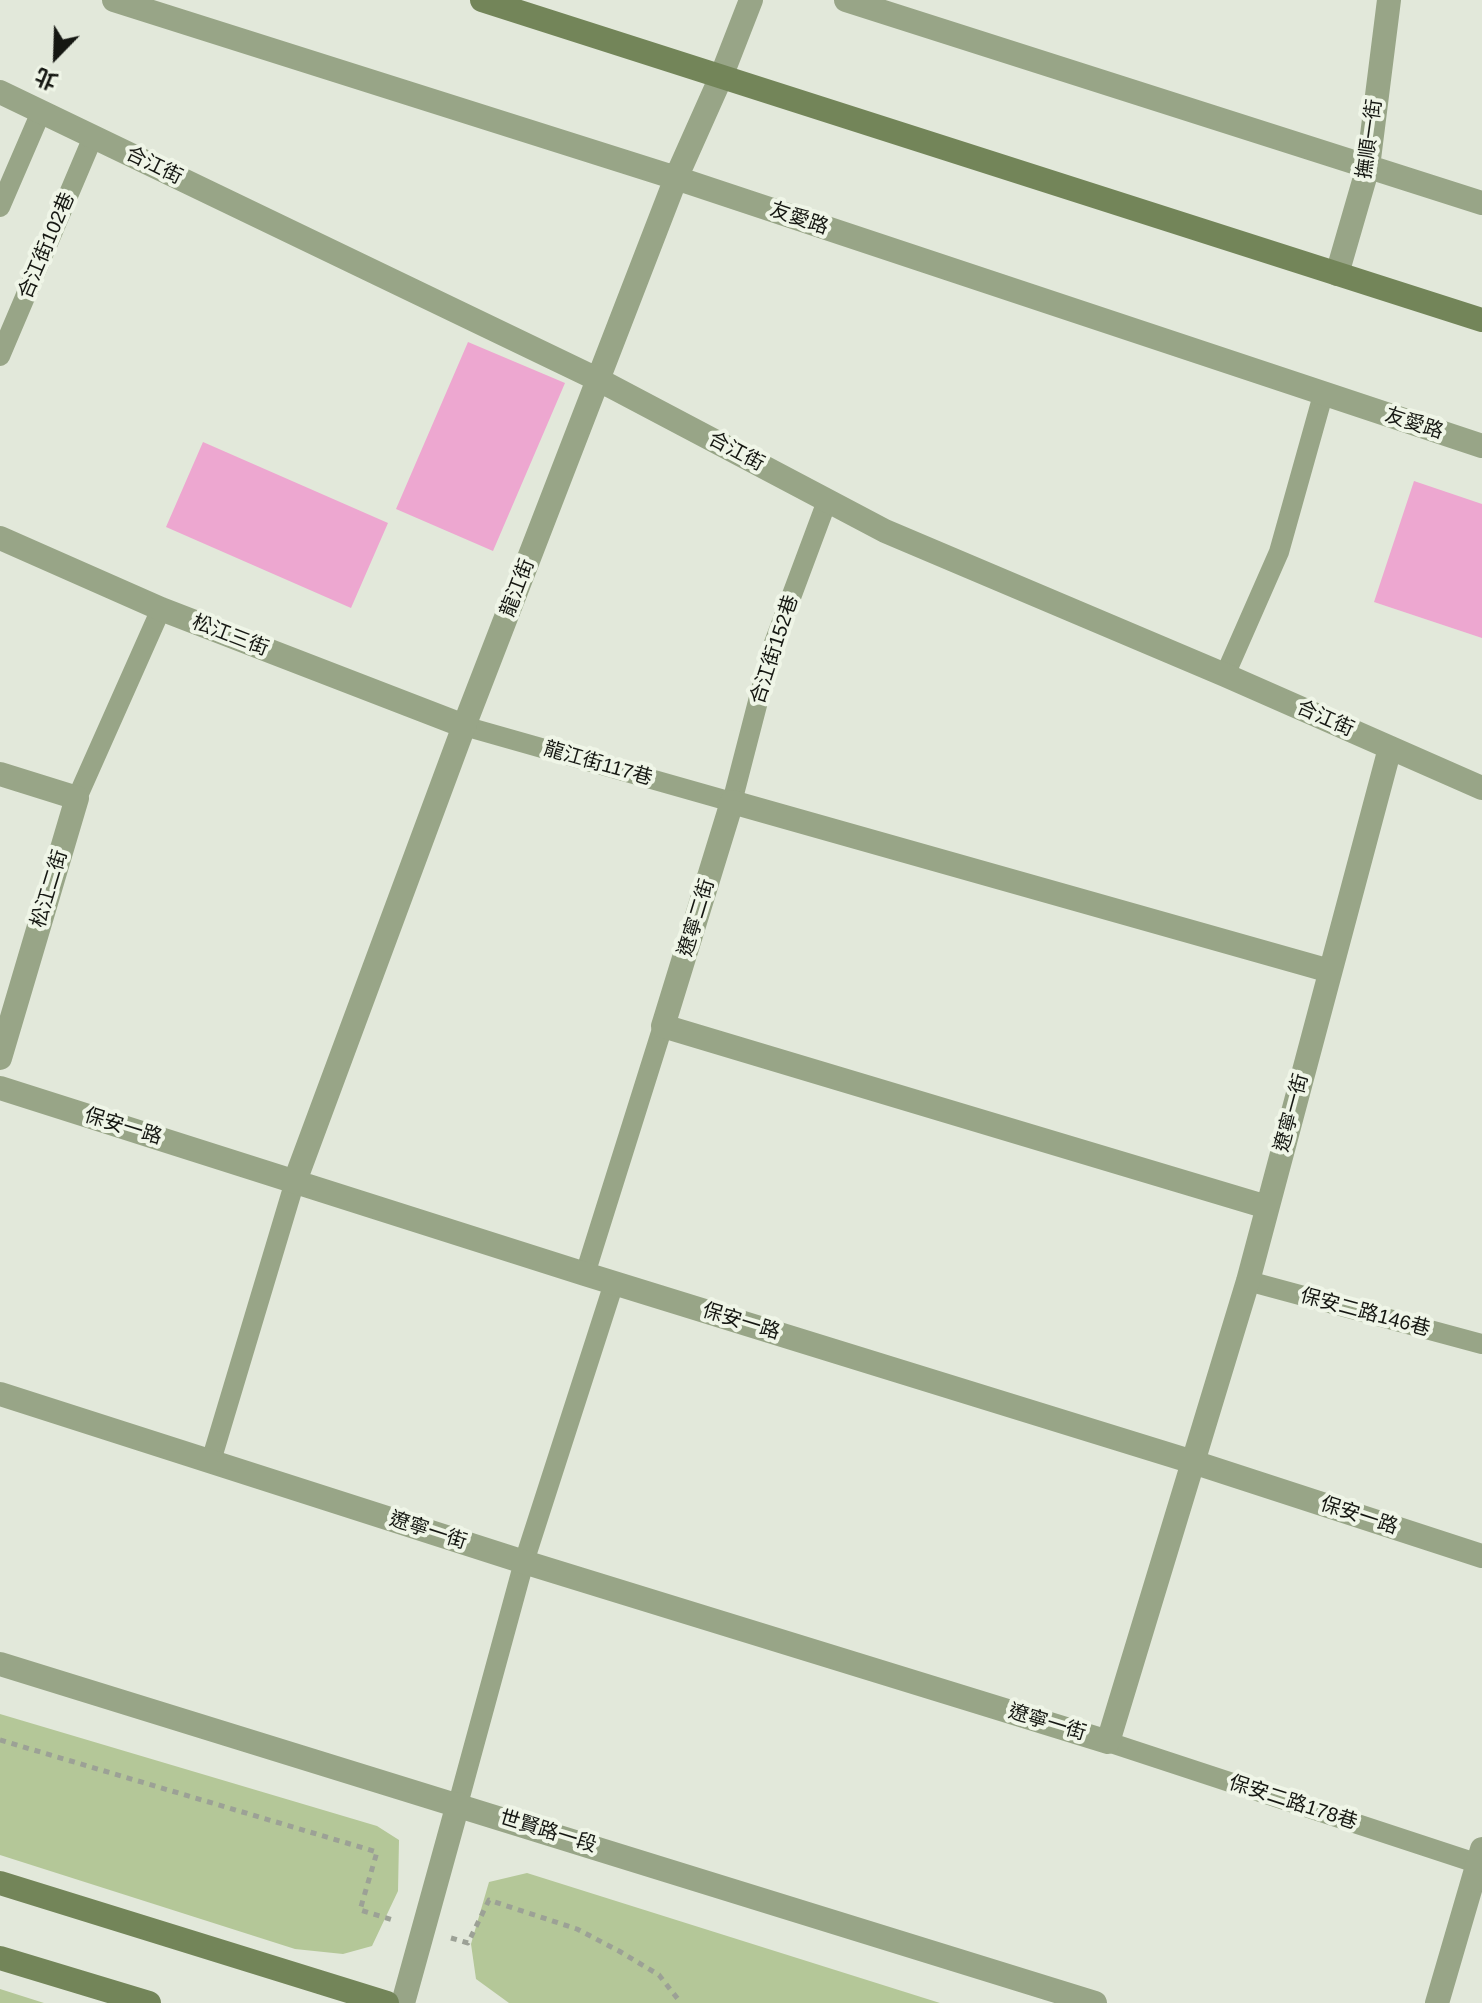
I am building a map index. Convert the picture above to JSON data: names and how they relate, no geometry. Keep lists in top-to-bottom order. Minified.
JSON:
{"streets":{"street":["撫順一街","合江街","友愛路","龍江街","松江三街","松江二街","遼寧二街","遼寧一街","保安一路","世賢路一段"],"lane":["合江街102巷","合江街152巷","龍江街117巷","保安二路146巷","保安二路178巷"]},"crossings":[["合江街","合江街102巷"],["合江街","龍江街"],["合江街","合江街152巷"],["合江街","遼寧一街"],["友愛路","龍江街"],["龍江街","松江三街"],["龍江街","龍江街117巷"],["龍江街","保安一路"],["松江三街","龍江街117巷"],["合江街152巷","龍江街117巷"],["合江街152巷","遼寧二街"],["龍江街117巷","遼寧二街"],["遼寧一街","保安一路"],["遼寧一街","保安二路146巷"],["遼寧一街","保安二路178巷"]],"north":"bottom left"}
